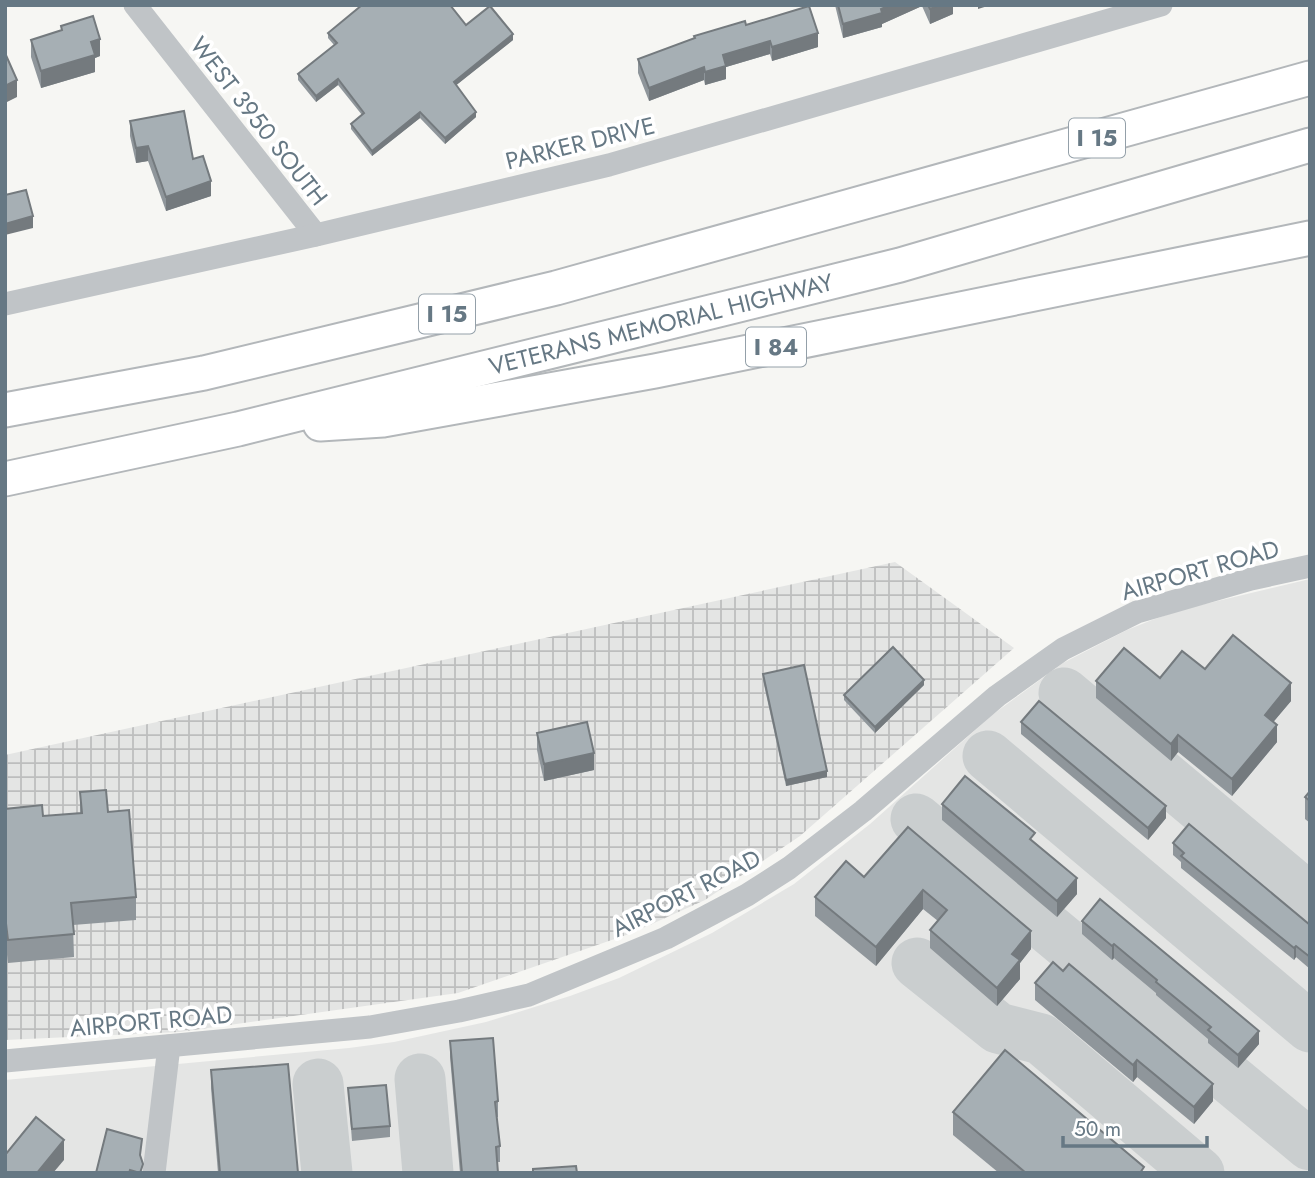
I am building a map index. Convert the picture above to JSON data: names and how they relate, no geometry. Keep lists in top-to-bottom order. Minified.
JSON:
{"streets":{"highway":["I 15","VETERANS MEMORIAL HIGHWAY","I 84"],"street":["WEST 3950 SOUTH","PARKER DRIVE","AIRPORT ROAD"]},"crossings":[["WEST 3950 SOUTH","PARKER DRIVE"],["VETERANS MEMORIAL HIGHWAY","I 84"]],"scale_bar":"50 m"}
